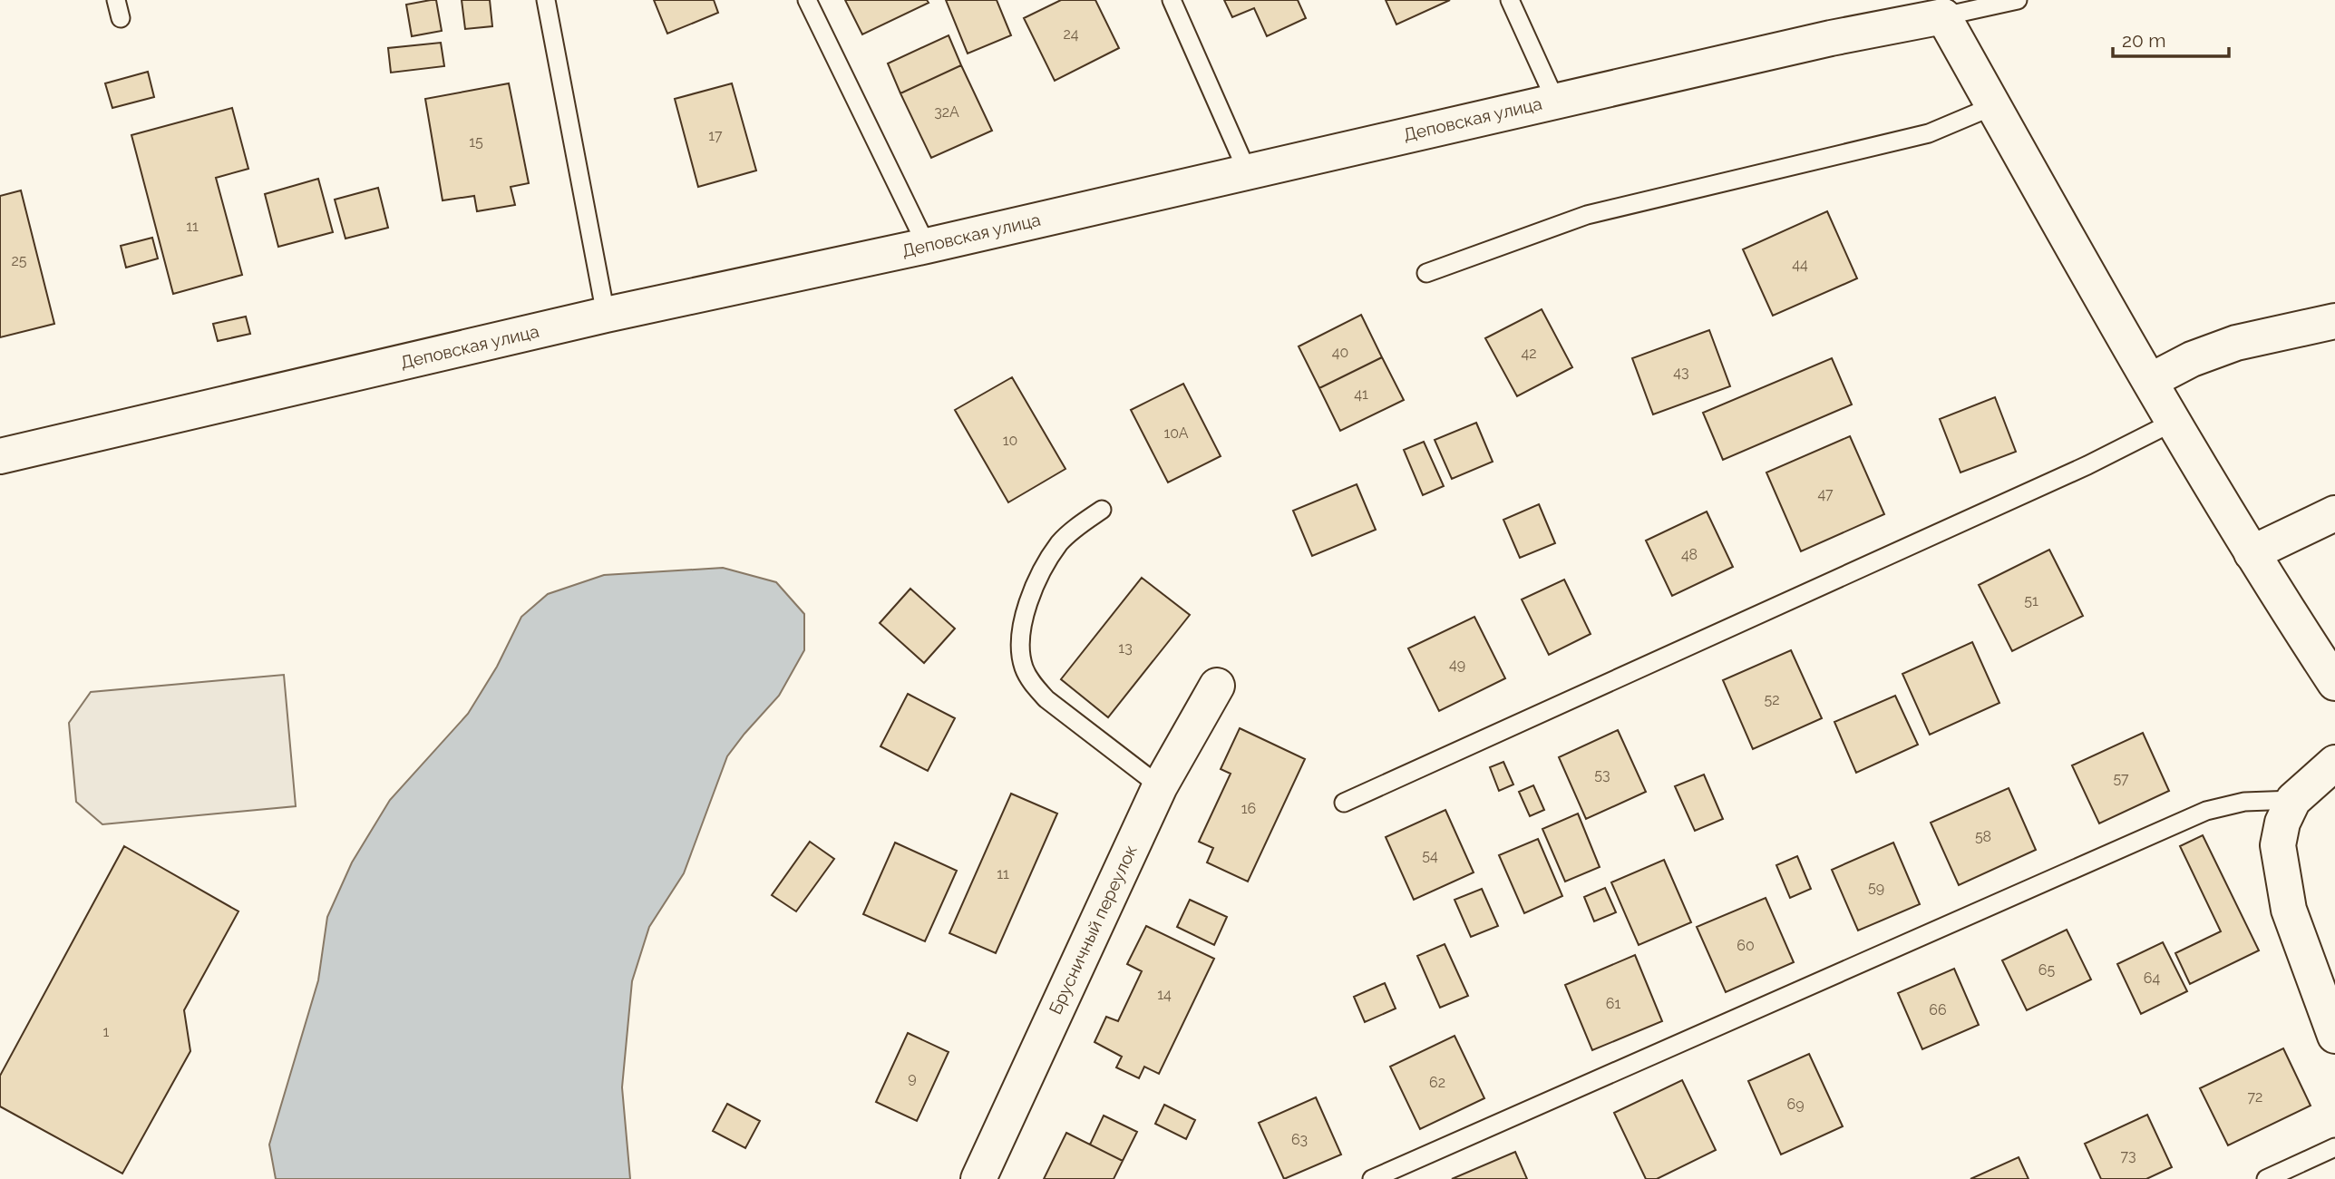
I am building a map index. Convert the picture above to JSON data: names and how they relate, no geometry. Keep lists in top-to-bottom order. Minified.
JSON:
{"streets":{"street":["Деповская улица","Брусничный переулок"]},"house_numbers":["24","32А","17","15","11","25","44","40","42","43","41","10А","10","47","48","51","13","49","52","53","57","16","58","54","11","59","60","65","64","14","61","66","1","9","62","72","69","63","73"],"scale_bar":"20 m"}
